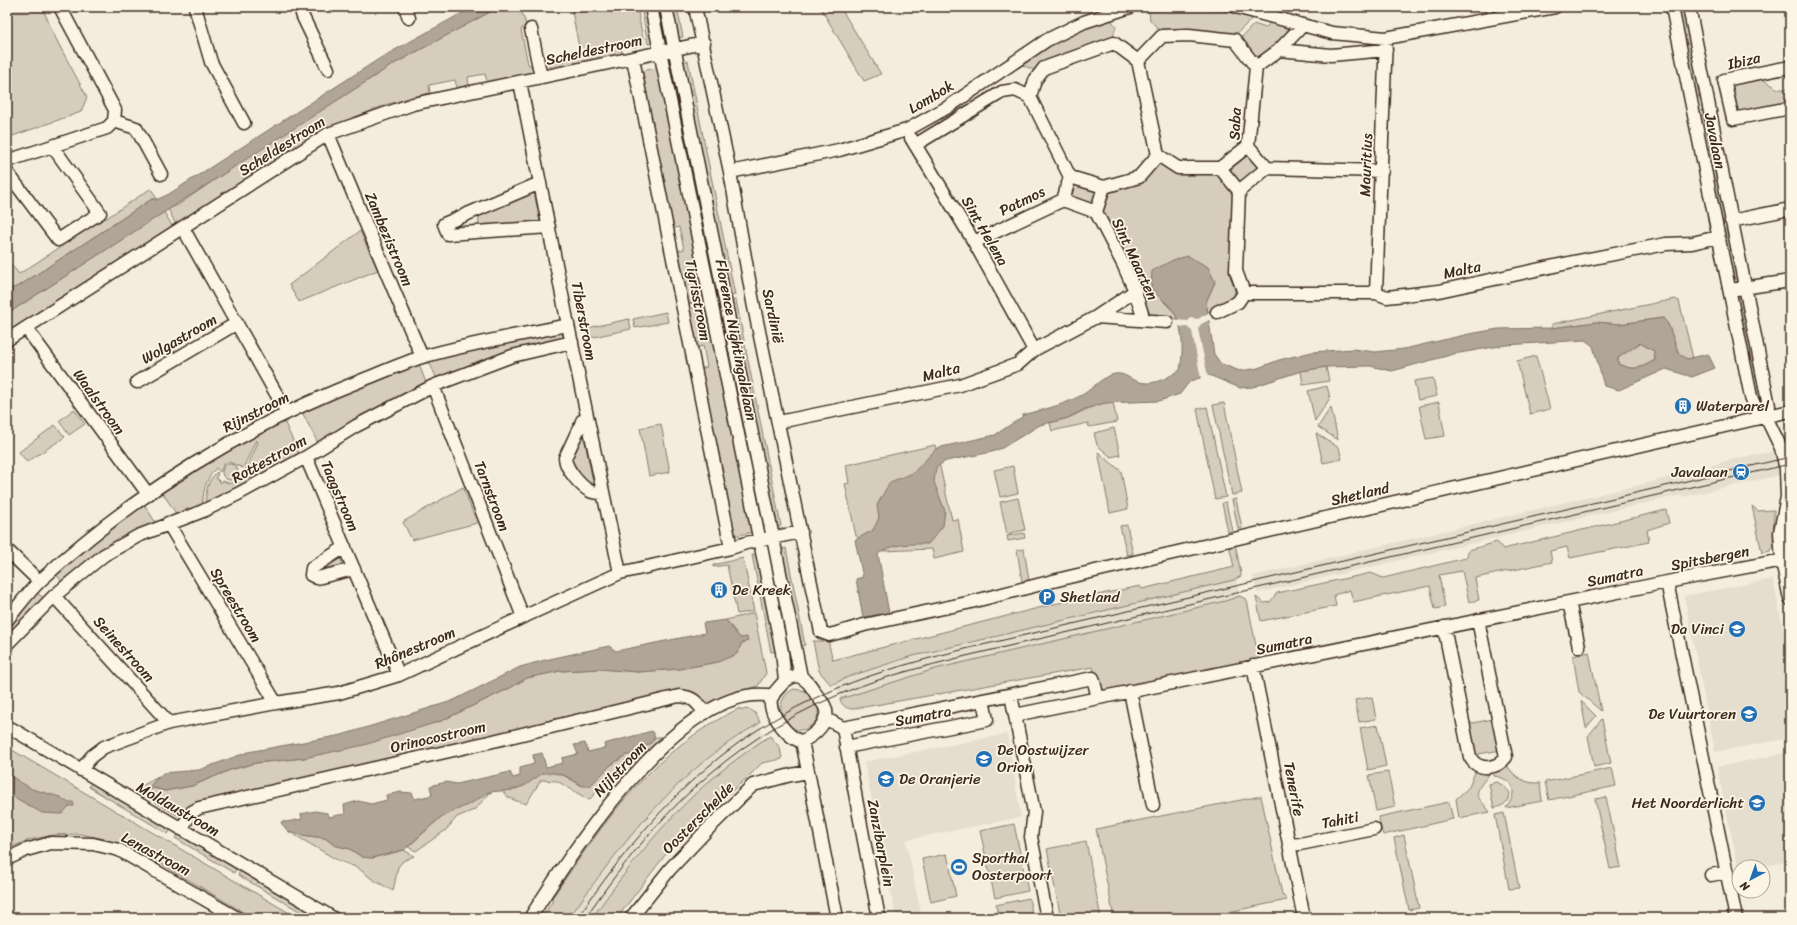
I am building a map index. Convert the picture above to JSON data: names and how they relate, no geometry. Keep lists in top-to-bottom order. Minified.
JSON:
{"streets":{"street":["Scheldestroom","Ibiza","Lombok","Saba","Javalaan","Mauritius","Patmos","Sint Helena","Zambezistroom","Sint Maarten","Malta","Tigrisstroom","Sardinië","Tiberstroom","Wolgastroom","Florence Nightingalelaan","Waalstroom","Rijnstroom","Rottestroom","Shetland","Taagstroom","Tarnstroom","Spitsbergen","Sumatra","Spreestroom","Rhônestroom","Seinestroom","Orinocostroom","Nijlstroom","Tenerife","Moldaustroom","Oosterschelde","Tahiti","Zanzibarplein","Lenastroom"]},"crossings":[["Scheldestroom","Zambezistroom"],["Scheldestroom","Tigrisstroom"],["Scheldestroom","Sardinië"],["Scheldestroom","Tiberstroom"],["Scheldestroom","Wolgastroom"],["Scheldestroom","Florence Nightingalelaan"],["Scheldestroom","Waalstroom"],["Lombok","Sint Helena"],["Lombok","Sardinië"],["Javalaan","Malta"],["Javalaan","Shetland"],["Javalaan","Spitsbergen"],["Mauritius","Malta"],["Patmos","Sint Helena"],["Patmos","Sint Maarten"],["Sint Helena","Malta"],["Zambezistroom","Rijnstroom"],["Sint Maarten","Malta"],["Malta","Sardinië"],["Tigrisstroom","Rhônestroom"],["Sardinië","Shetland"],["Tiberstroom","Rijnstroom"],["Tiberstroom","Rottestroom"],["Tiberstroom","Rhônestroom"],["Wolgastroom","Rijnstroom"],["Florence Nightingalelaan","Rhônestroom"],["Florence Nightingalelaan","Nijlstroom"],["Waalstroom","Rijnstroom"],["Rottestroom","Taagstroom"],["Rottestroom","Tarnstroom"],["Rottestroom","Spreestroom"],["Rottestroom","Seinestroom"],["Taagstroom","Rhônestroom"],["Tarnstroom","Rhônestroom"],["Spitsbergen","Sumatra"],["Sumatra","Tenerife"],["Sumatra","Zanzibarplein"],["Spreestroom","Rhônestroom"],["Rhônestroom","Seinestroom"],["Rhônestroom","Moldaustroom"],["Orinocostroom","Nijlstroom"],["Orinocostroom","Moldaustroom"],["Tenerife","Tahiti"]],"places":{"building":["Waterparel","De Kreek"],"station":["Javalaan"],"parking":["Shetland"],"school or university":["Da Vinci","De Vuurtoren","De Oostwijzer Orion","De Oranjerie","Het Noorderlicht"],"sports":["Sporthal Oosterpoort"]},"north":"bottom left"}
